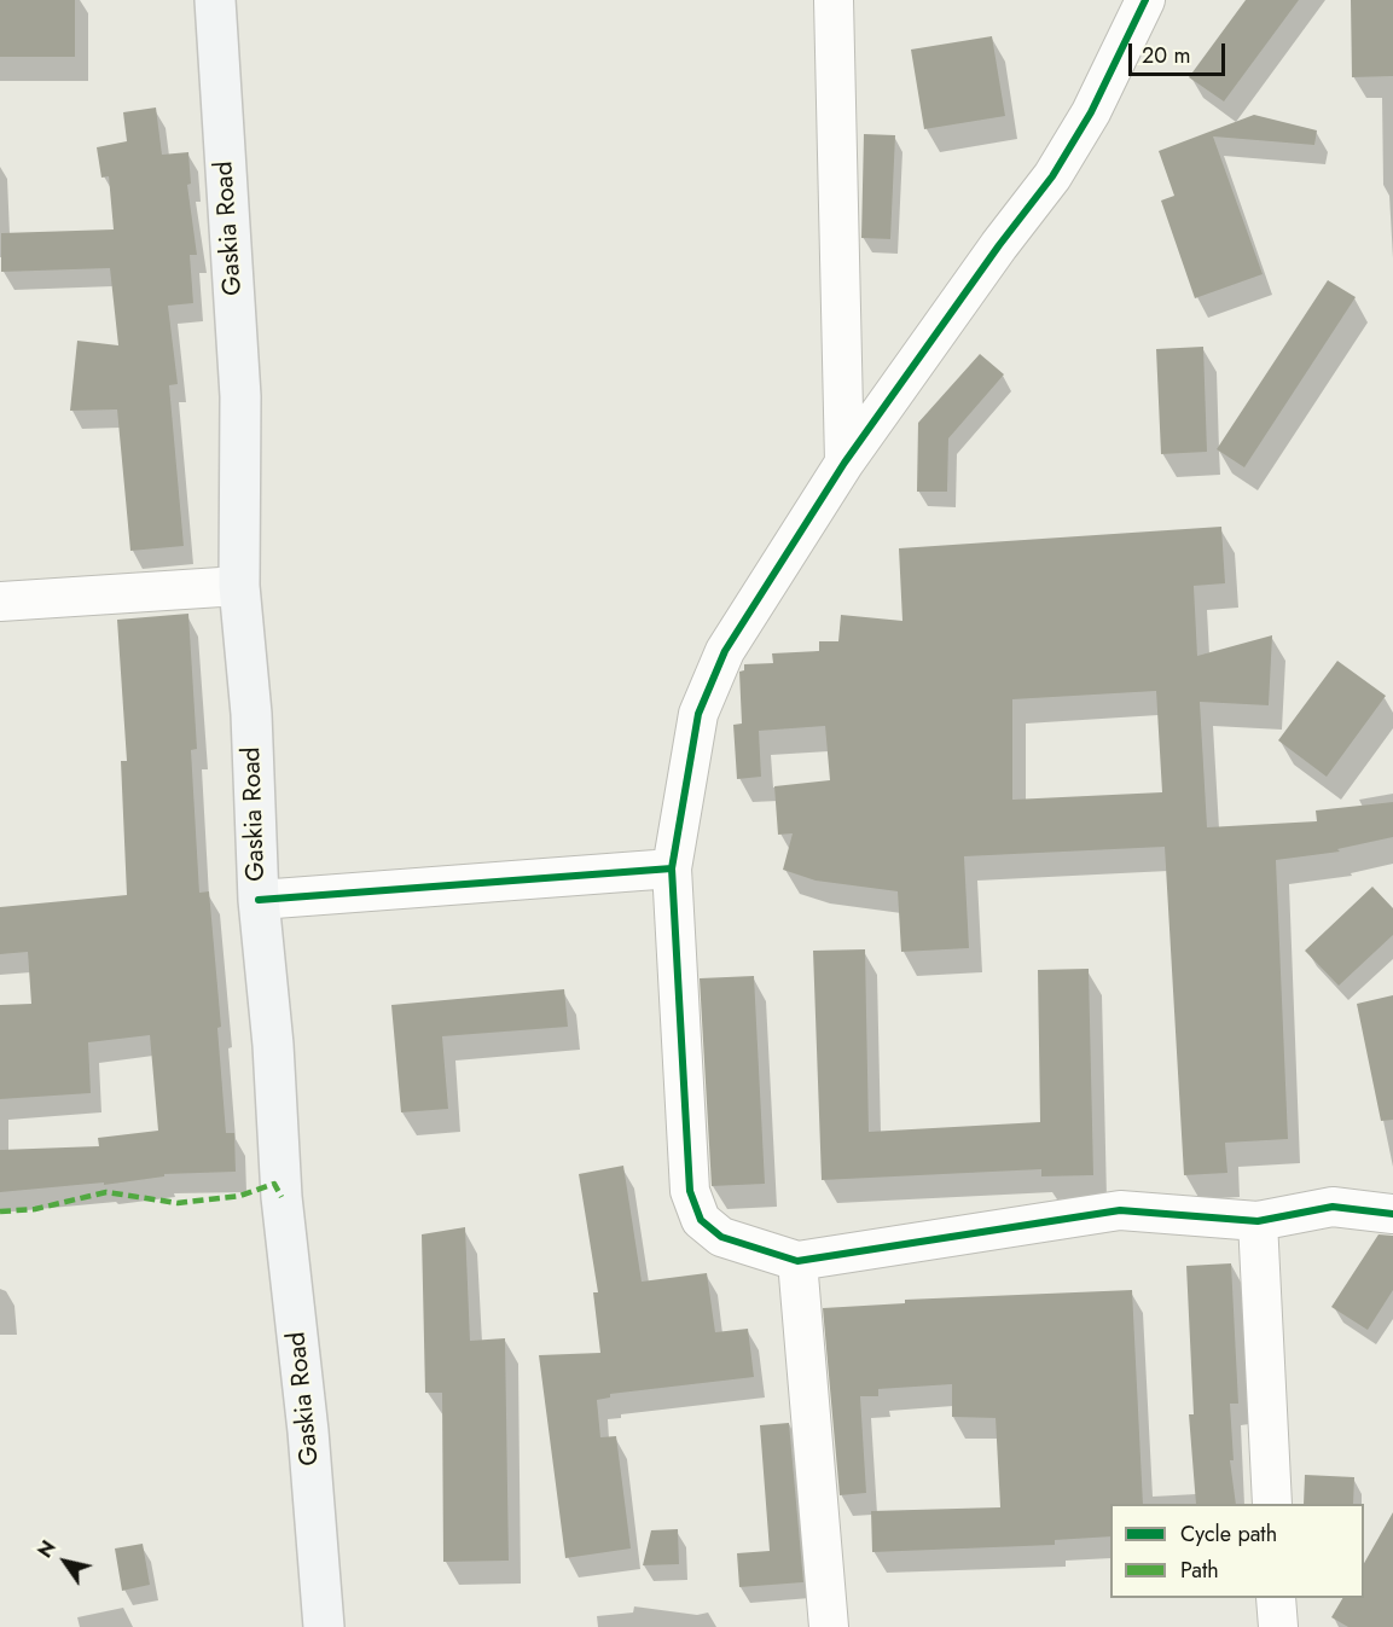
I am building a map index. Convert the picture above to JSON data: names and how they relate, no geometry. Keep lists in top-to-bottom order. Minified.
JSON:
{"streets":{"main road":["Gaskia Road"]},"legend":["Cycle path","Path"],"scale_bar":"20 m","north":"top left"}
